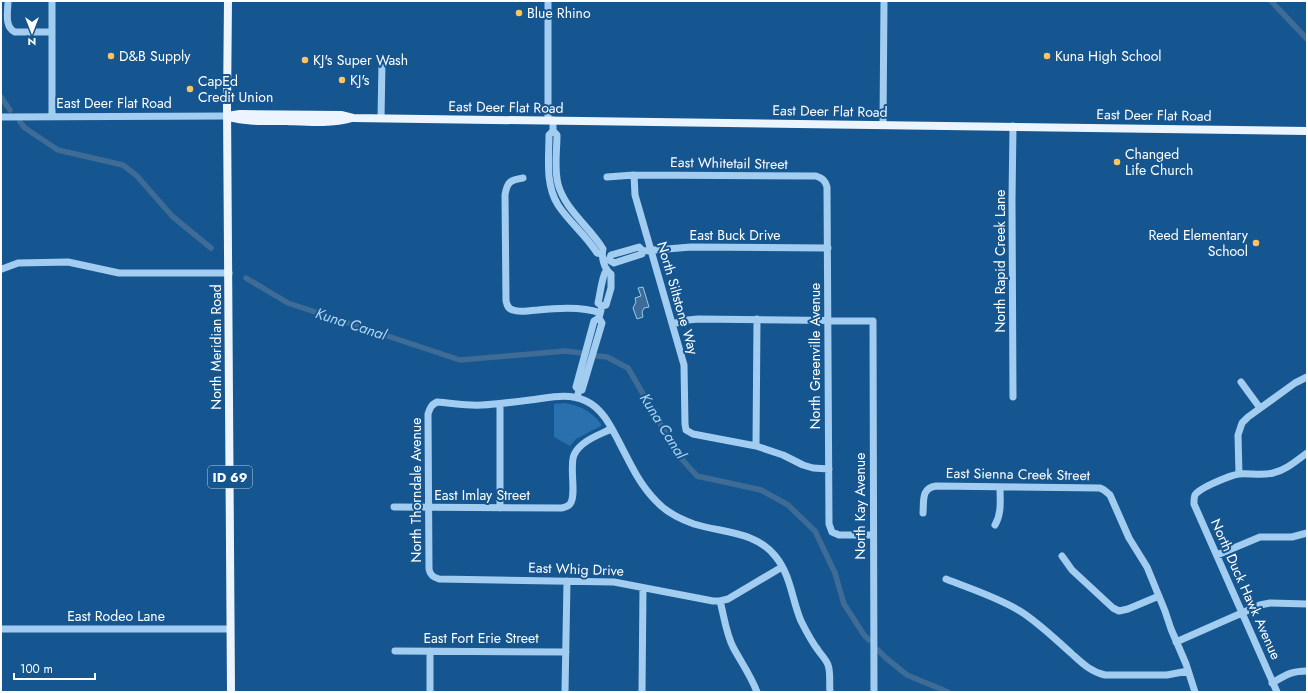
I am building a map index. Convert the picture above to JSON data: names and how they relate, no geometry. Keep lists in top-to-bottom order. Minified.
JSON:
{"streets":{"main road":["East Deer Flat Road","North Meridian Road","ID 69"],"street":["East Whitetail Street","East Buck Drive","North Rapid Creek Lane","North Siltstone Way","North Greenville Avenue","East Sienna Creek Street","North Thorndale Avenue","East Imlay Street","North Kay Avenue","East Whig Drive","North Duck Hawk Avenue","East Rodeo Lane","East Fort Erie Street"]},"crossings":[["East Deer Flat Road","North Rapid Creek Lane"],["East Deer Flat Road","North Meridian Road"],["East Whitetail Street","North Siltstone Way"],["East Whitetail Street","North Greenville Avenue"],["East Buck Drive","North Siltstone Way"],["East Buck Drive","North Greenville Avenue"],["North Meridian Road","East Rodeo Lane"],["North Greenville Avenue","North Kay Avenue"],["North Thorndale Avenue","East Imlay Street"],["North Thorndale Avenue","East Whig Drive"]],"water":["Kuna Canal"],"places":["Blue Rhino","D&B Supply","Kuna High School","KJ's Super Wash","KJ's","CapEd Credit Union","Changed Life Church","Reed Elementary School"],"scale_bar":"100 m","north":"bottom"}
